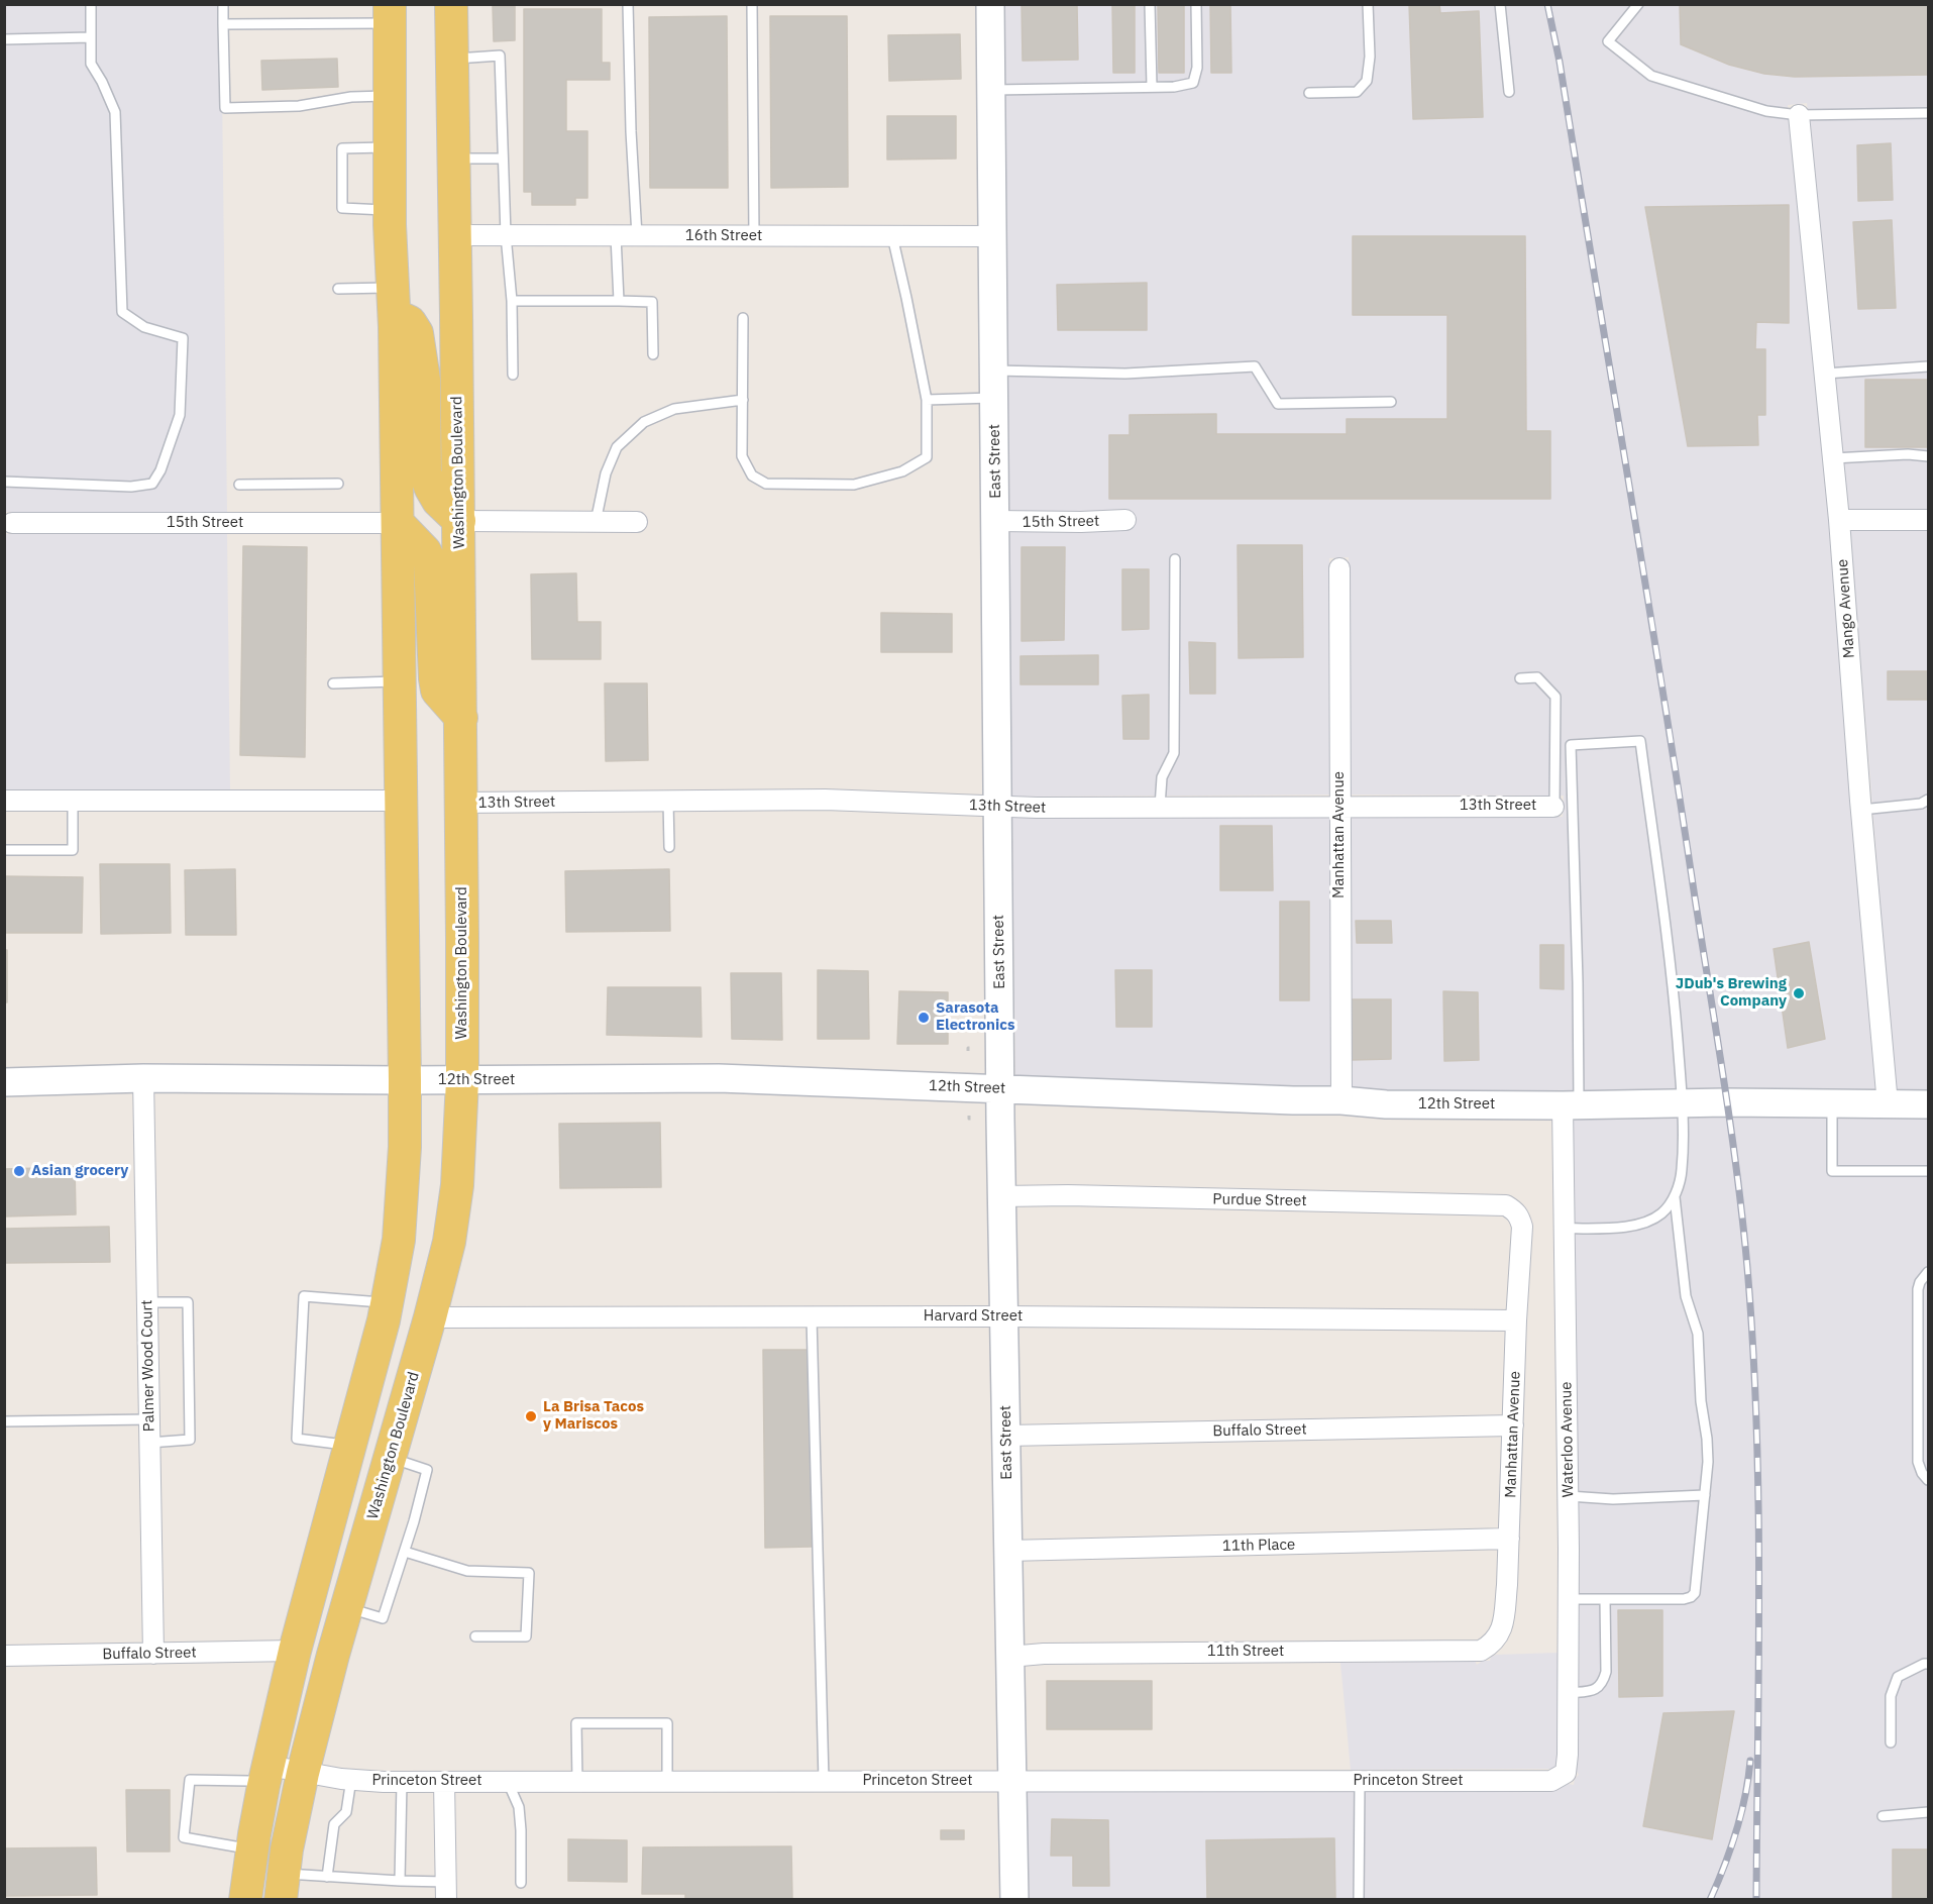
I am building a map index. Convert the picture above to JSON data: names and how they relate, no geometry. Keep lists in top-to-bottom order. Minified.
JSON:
{"streets":{"main road":["Washington Boulevard"],"street":["16th Street","East Street","15th Street","Mango Avenue","13th Street","Manhattan Avenue","12th Street","Purdue Street","Harvard Street","Palmer Wood Court","Buffalo Street","Waterloo Avenue","11th Place","11th Street","Princeton Street"]},"crossings":[["16th Street","East Street"],["16th Street","Washington Boulevard"],["East Street","15th Street"],["East Street","13th Street"],["East Street","12th Street"],["East Street","Purdue Street"],["East Street","Harvard Street"],["East Street","Buffalo Street"],["East Street","11th Place"],["East Street","11th Street"],["East Street","Princeton Street"],["Washington Boulevard","13th Street"],["Washington Boulevard","12th Street"],["Washington Boulevard","Harvard Street"],["Washington Boulevard","Princeton Street"],["Mango Avenue","12th Street"],["13th Street","Manhattan Avenue"],["Manhattan Avenue","12th Street"],["Manhattan Avenue","Purdue Street"],["Manhattan Avenue","Harvard Street"],["Manhattan Avenue","Buffalo Street"],["Manhattan Avenue","11th Place"],["Manhattan Avenue","11th Street"],["12th Street","Palmer Wood Court"],["12th Street","Waterloo Avenue"],["Palmer Wood Court","Buffalo Street"],["Waterloo Avenue","Princeton Street"]],"places":["JDub's Brewing Company","Sarasota Electronics","Asian grocery","La Brisa Tacos y Mariscos"]}
